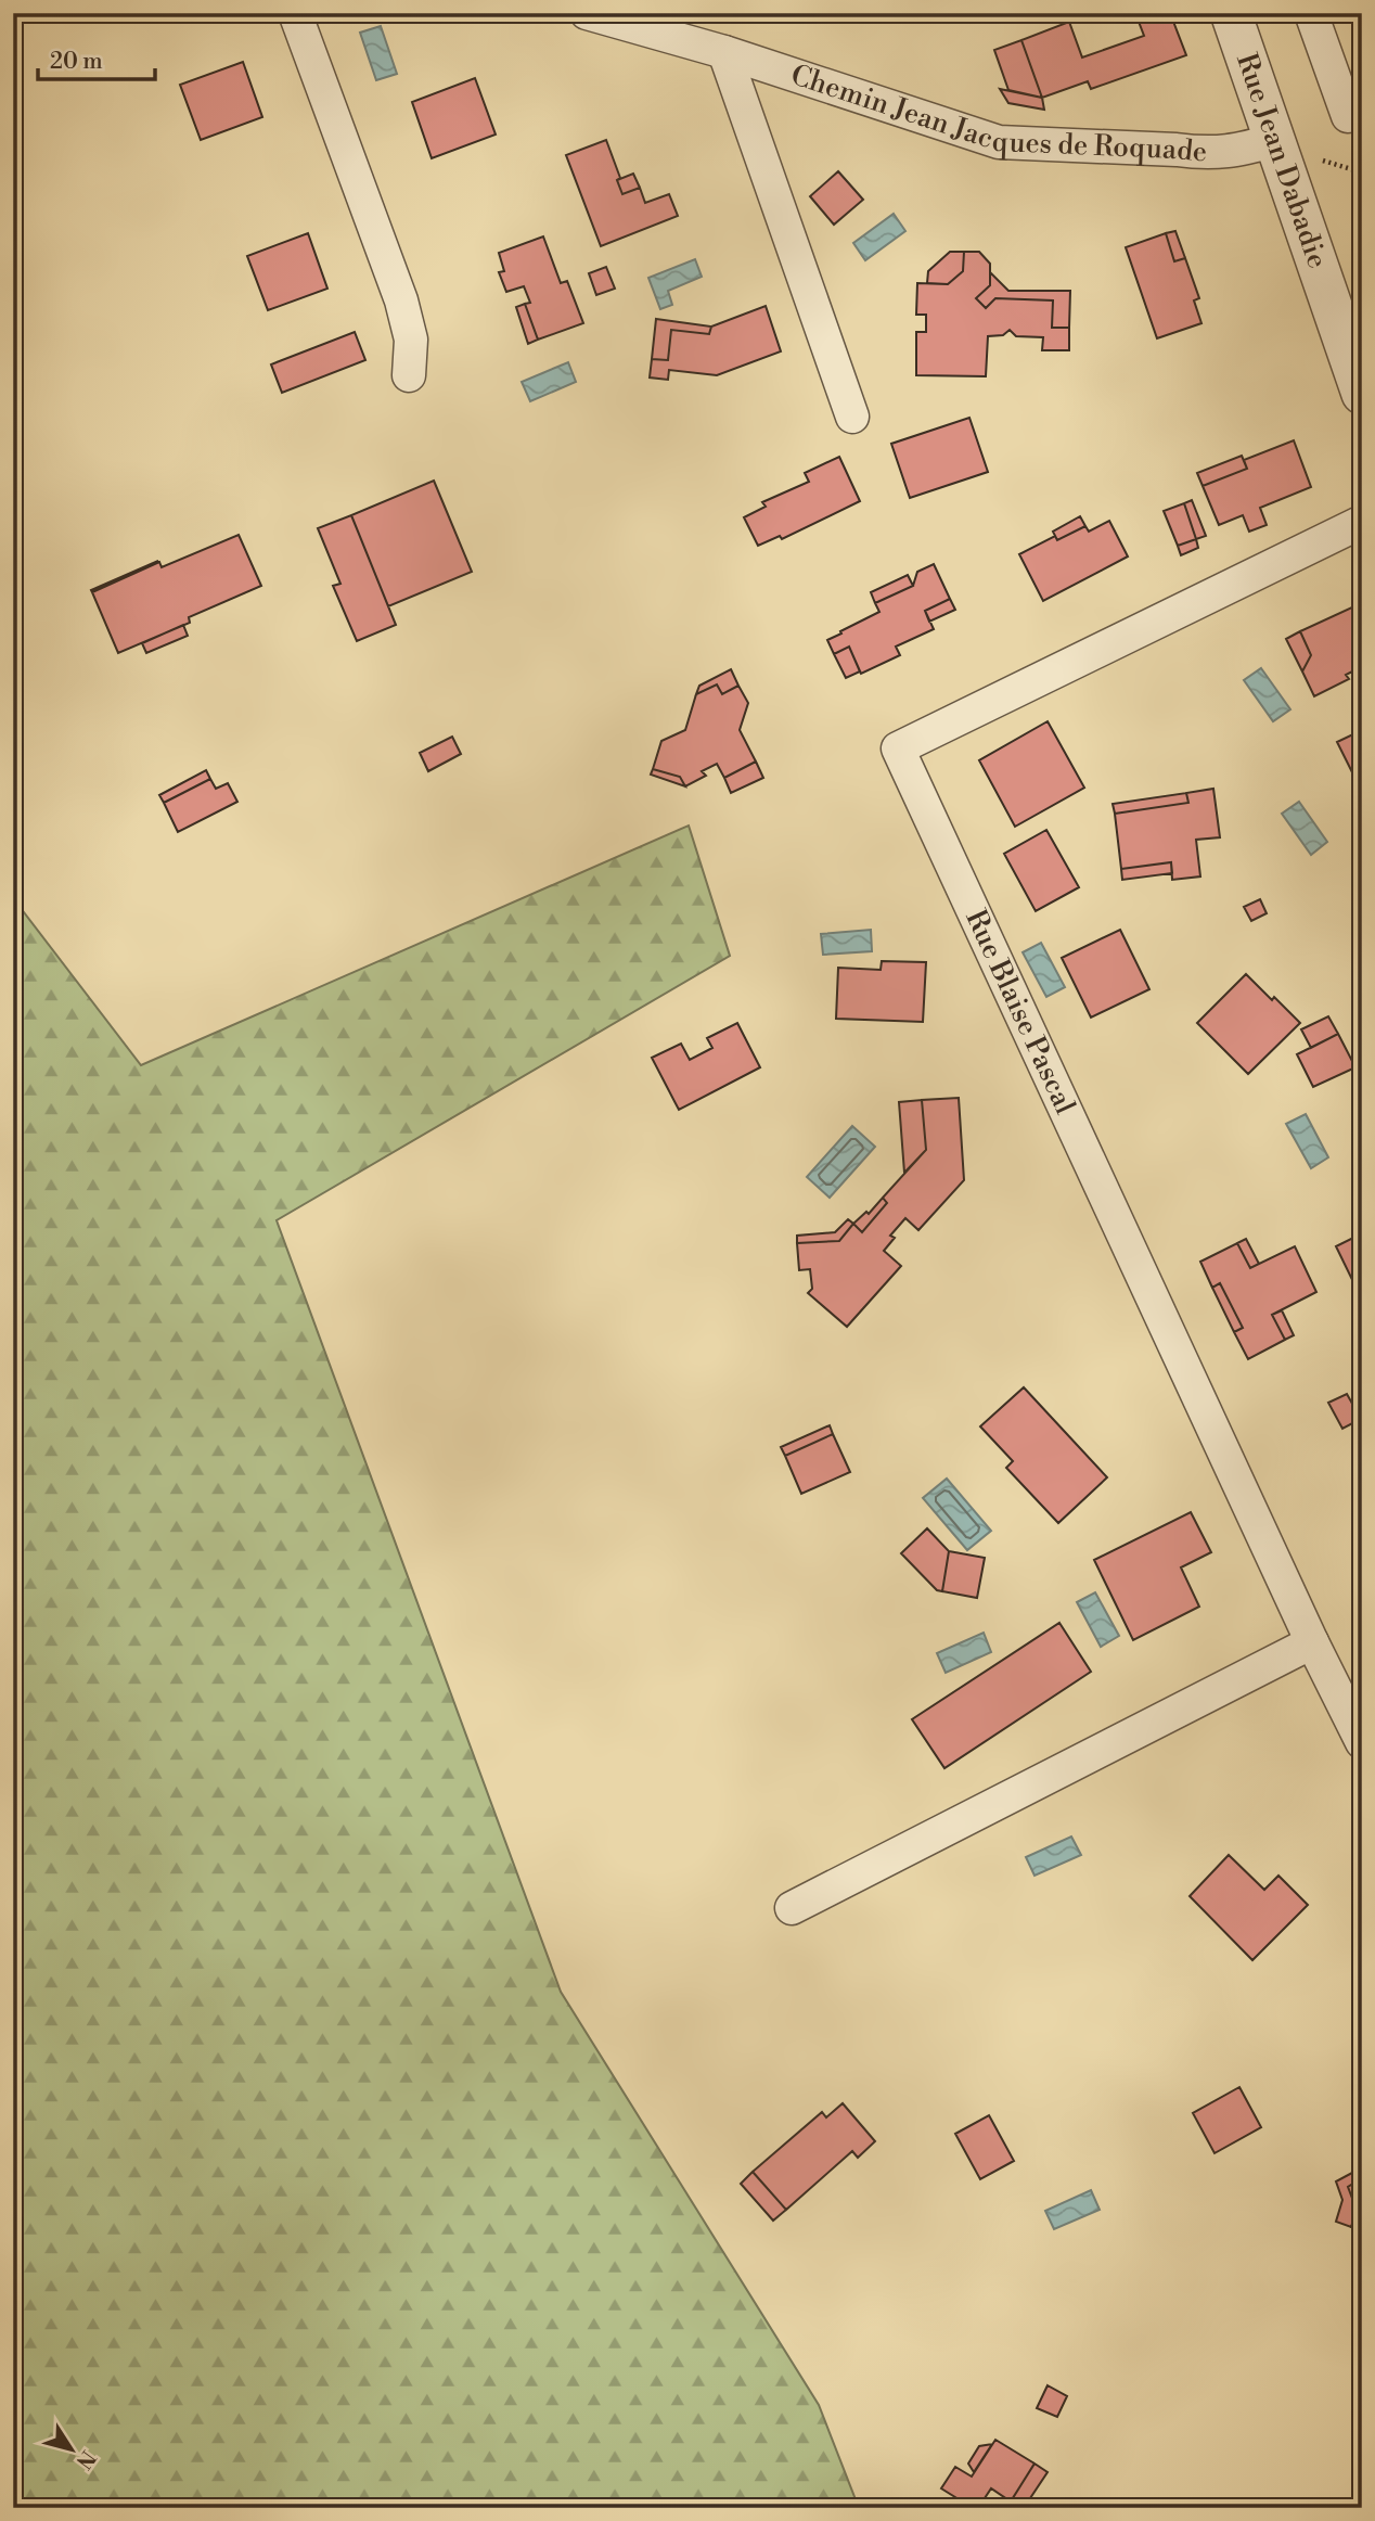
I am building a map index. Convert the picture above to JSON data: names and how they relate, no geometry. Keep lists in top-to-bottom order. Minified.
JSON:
{"streets":{"street":["Chemin Jean Jacques de Roquade","Rue Jean Dabadie","Rue Blaise Pascal"]},"crossings":[["Chemin Jean Jacques de Roquade","Rue Jean Dabadie"]],"scale_bar":"20 m","north":"bottom right"}
